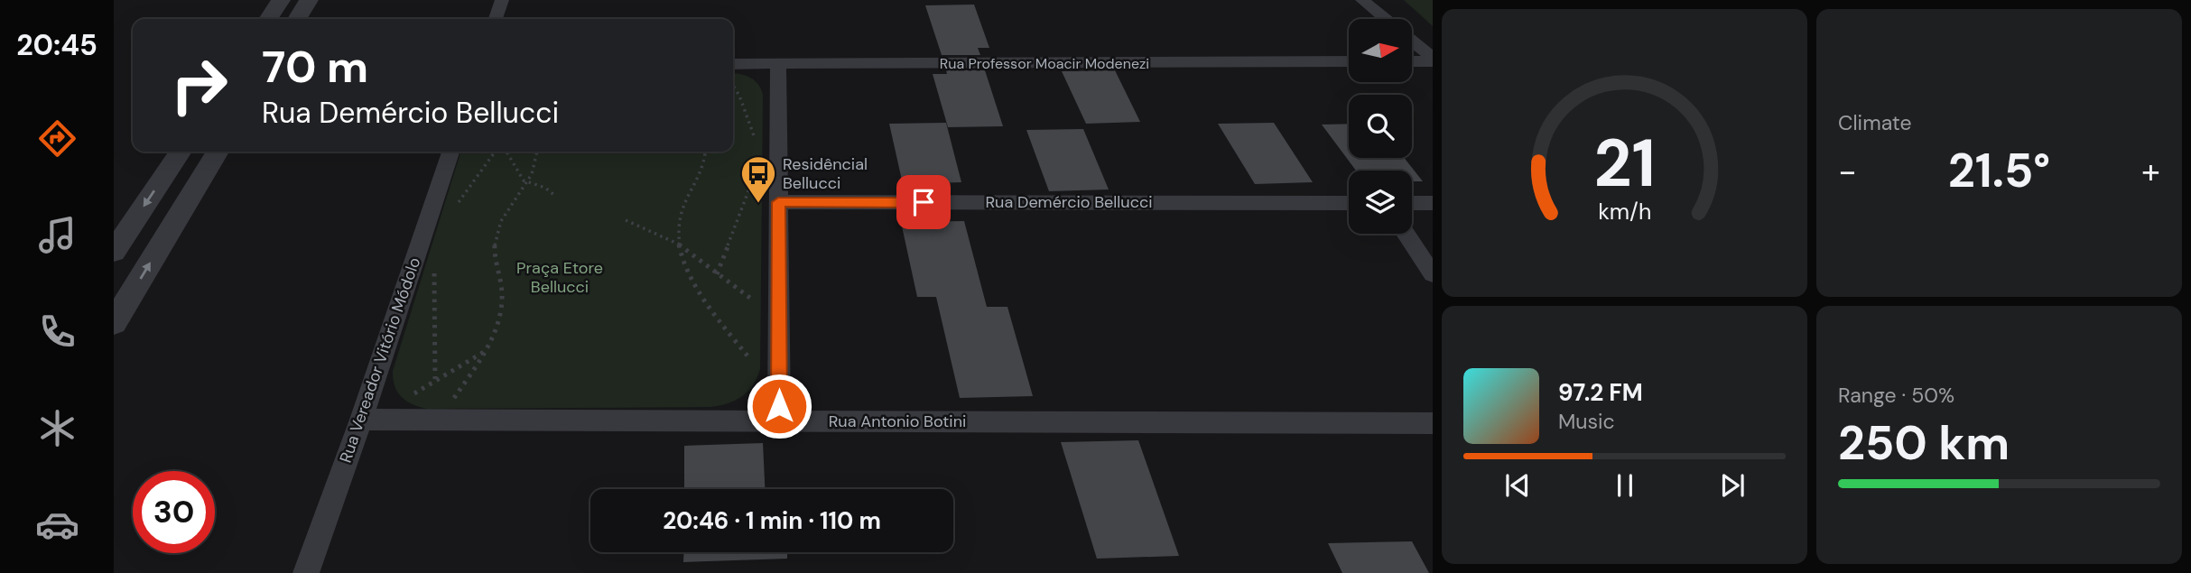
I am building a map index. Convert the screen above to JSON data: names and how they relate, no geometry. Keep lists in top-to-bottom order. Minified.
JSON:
{"streets":{"street":["Rua Professor Moacir Modenezi","Rua Demércio Bellucci","Rua Vereador Vitório Módolo","Rua Antonio Botini"]},"crossings":[["Rua Vereador Vitório Módolo","Rua Antonio Botini"]],"parks":["Praça Etore Bellucci"],"places":{"bus stop":["Residêncial Bellucci"]},"north":"right","page":{"tabs":"20:45","tile":["Climate",["Range · 50%","250 km"]],"turn":["70 m","Rua Demércio Bellucci"],"heat":["−","21.5°","+"],"song":["97.2 FM","Music"],"limit":"30","trip":"20:46 · 1 min · 110 m","gauge":["21","km/h"]}}
